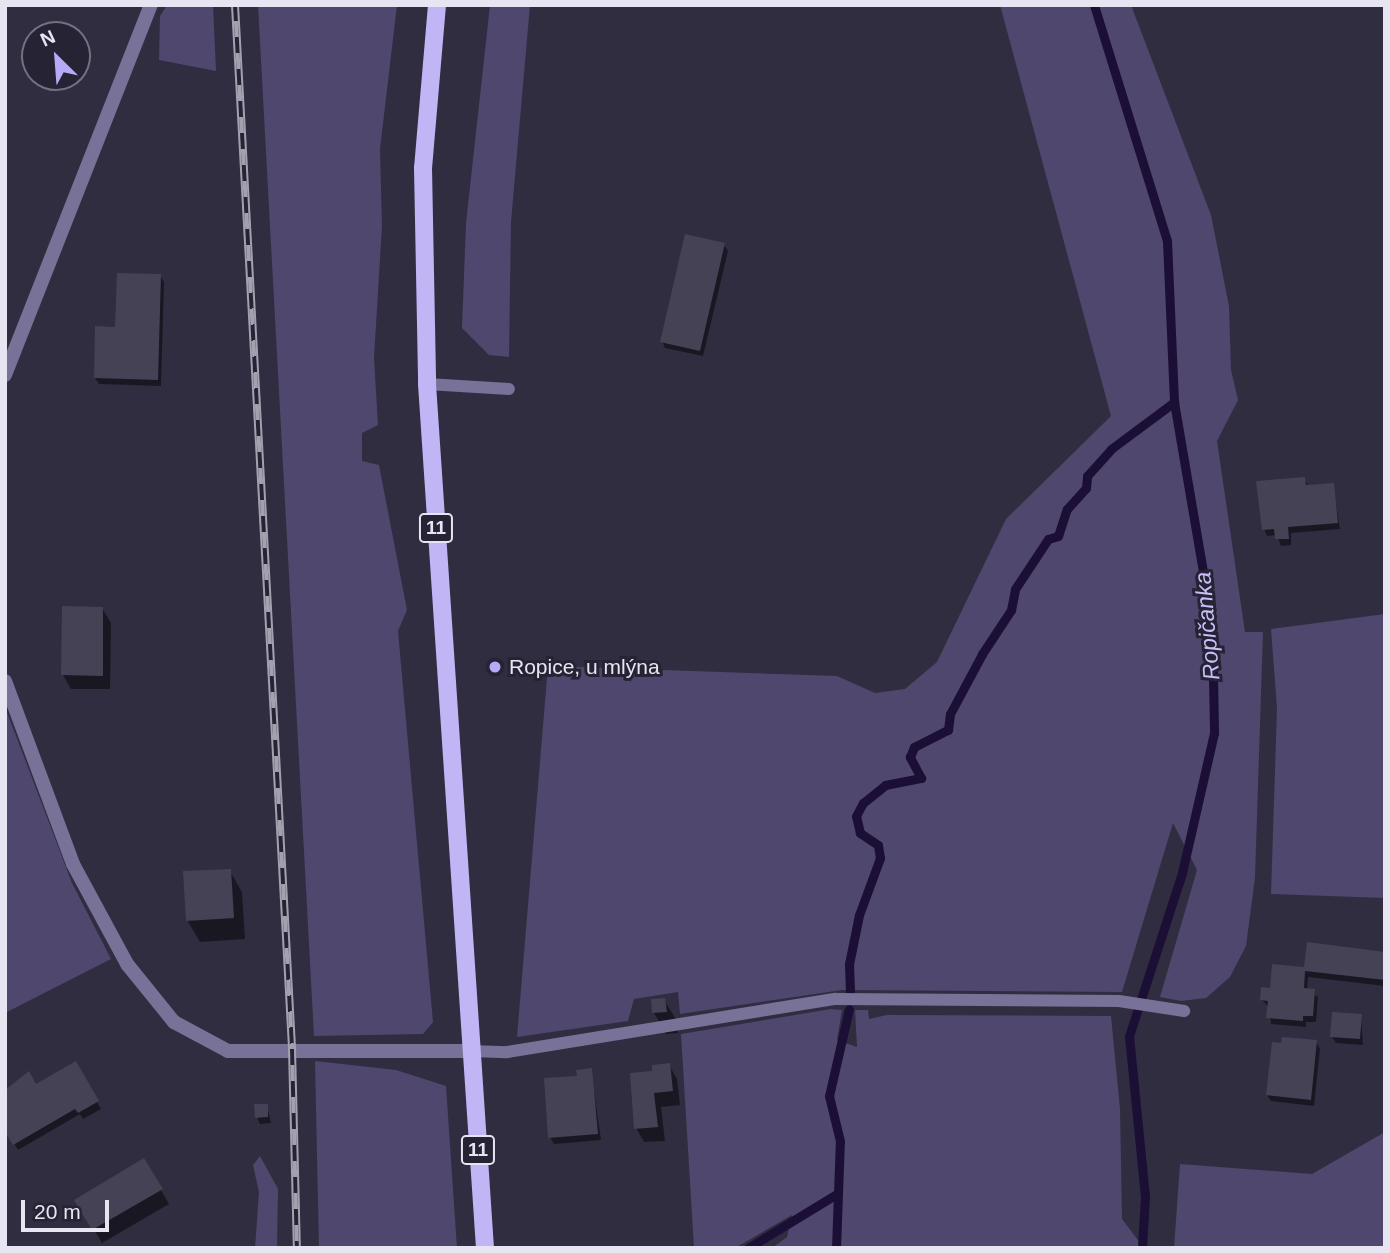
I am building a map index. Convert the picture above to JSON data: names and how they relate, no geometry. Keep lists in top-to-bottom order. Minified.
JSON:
{"streets":{"main road":["11"]},"water":["Ropičanka"],"places":["Ropice, u mlýna"],"scale_bar":"20 m","north":"top left"}
